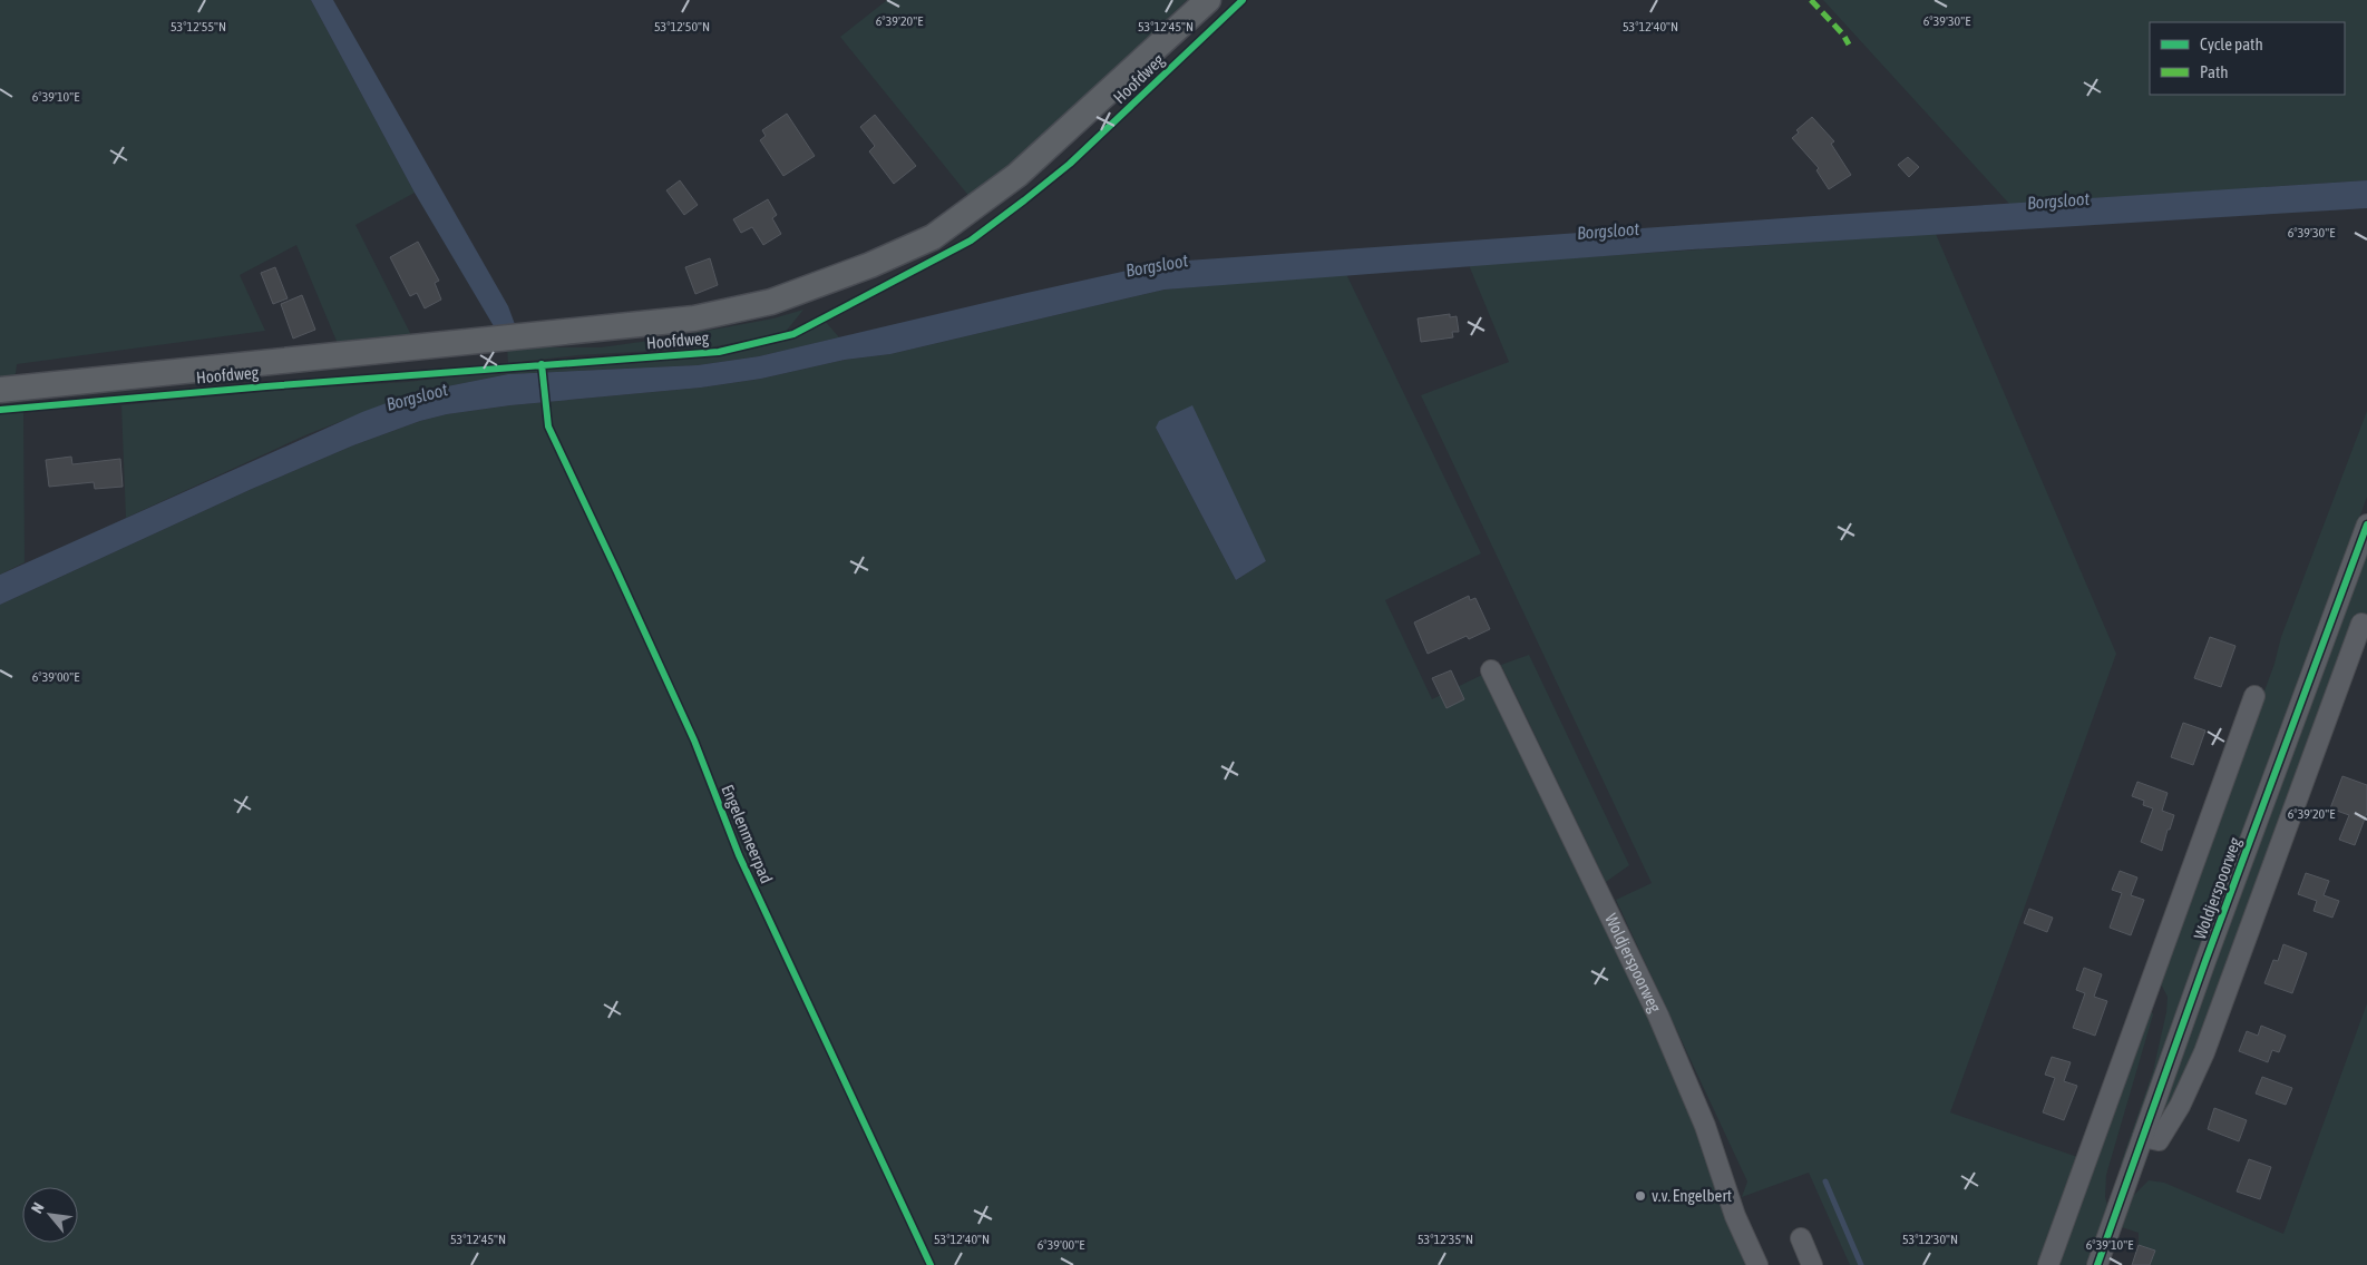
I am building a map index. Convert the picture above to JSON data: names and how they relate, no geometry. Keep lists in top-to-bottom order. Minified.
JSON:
{"streets":{"main road":["Hoofdweg"],"street":["Woldjerspoorweg"],"cycle path":["Engelenmeerpad"]},"water":["Borgsloot"],"places":["v.v. Engelbert"],"legend":["Cycle path","Path"],"north":"top left","coordinates":["6°39'20\"E","6°39'30\"E","53°12'45\"N","53°12'40\"N","53°12'55\"N","53°12'50\"N","6°39'10\"E","6°39'00\"E","53°12'35\"N","53°12'30\"N"]}
